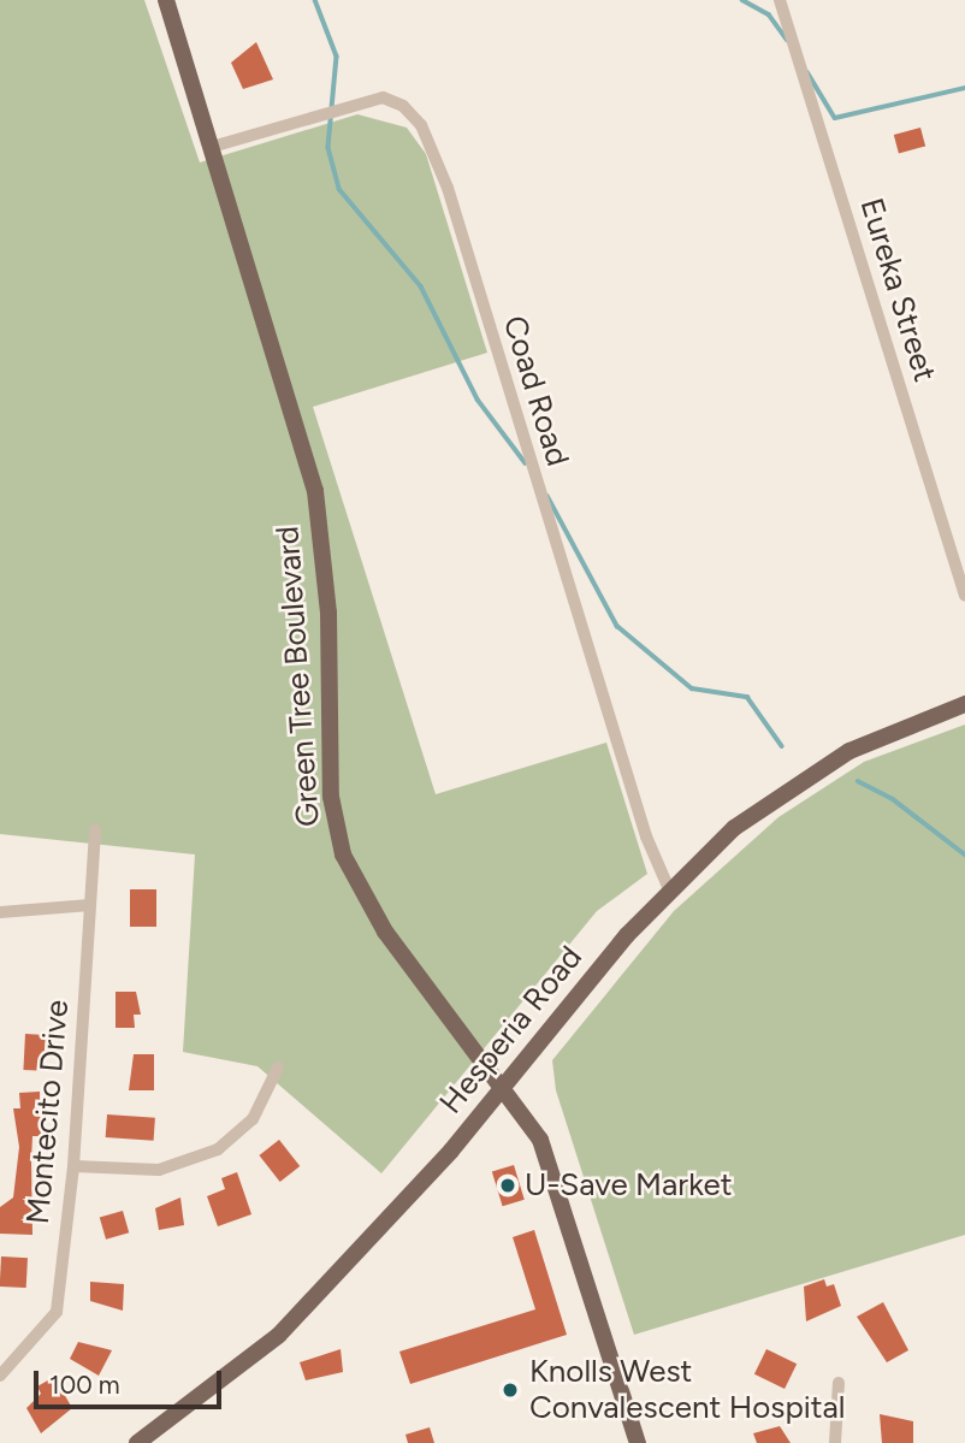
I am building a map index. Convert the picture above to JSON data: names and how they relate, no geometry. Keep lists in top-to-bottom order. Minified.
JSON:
{"streets":{"main road":["Green Tree Boulevard","Hesperia Road"],"street":["Eureka Street","Coad Road","Montecito Drive"]},"crossings":[["Coad Road","Green Tree Boulevard"],["Coad Road","Hesperia Road"],["Green Tree Boulevard","Hesperia Road"]],"places":["U-Save Market","Knolls West Convalescent Hospital"],"scale_bar":"100 m"}
